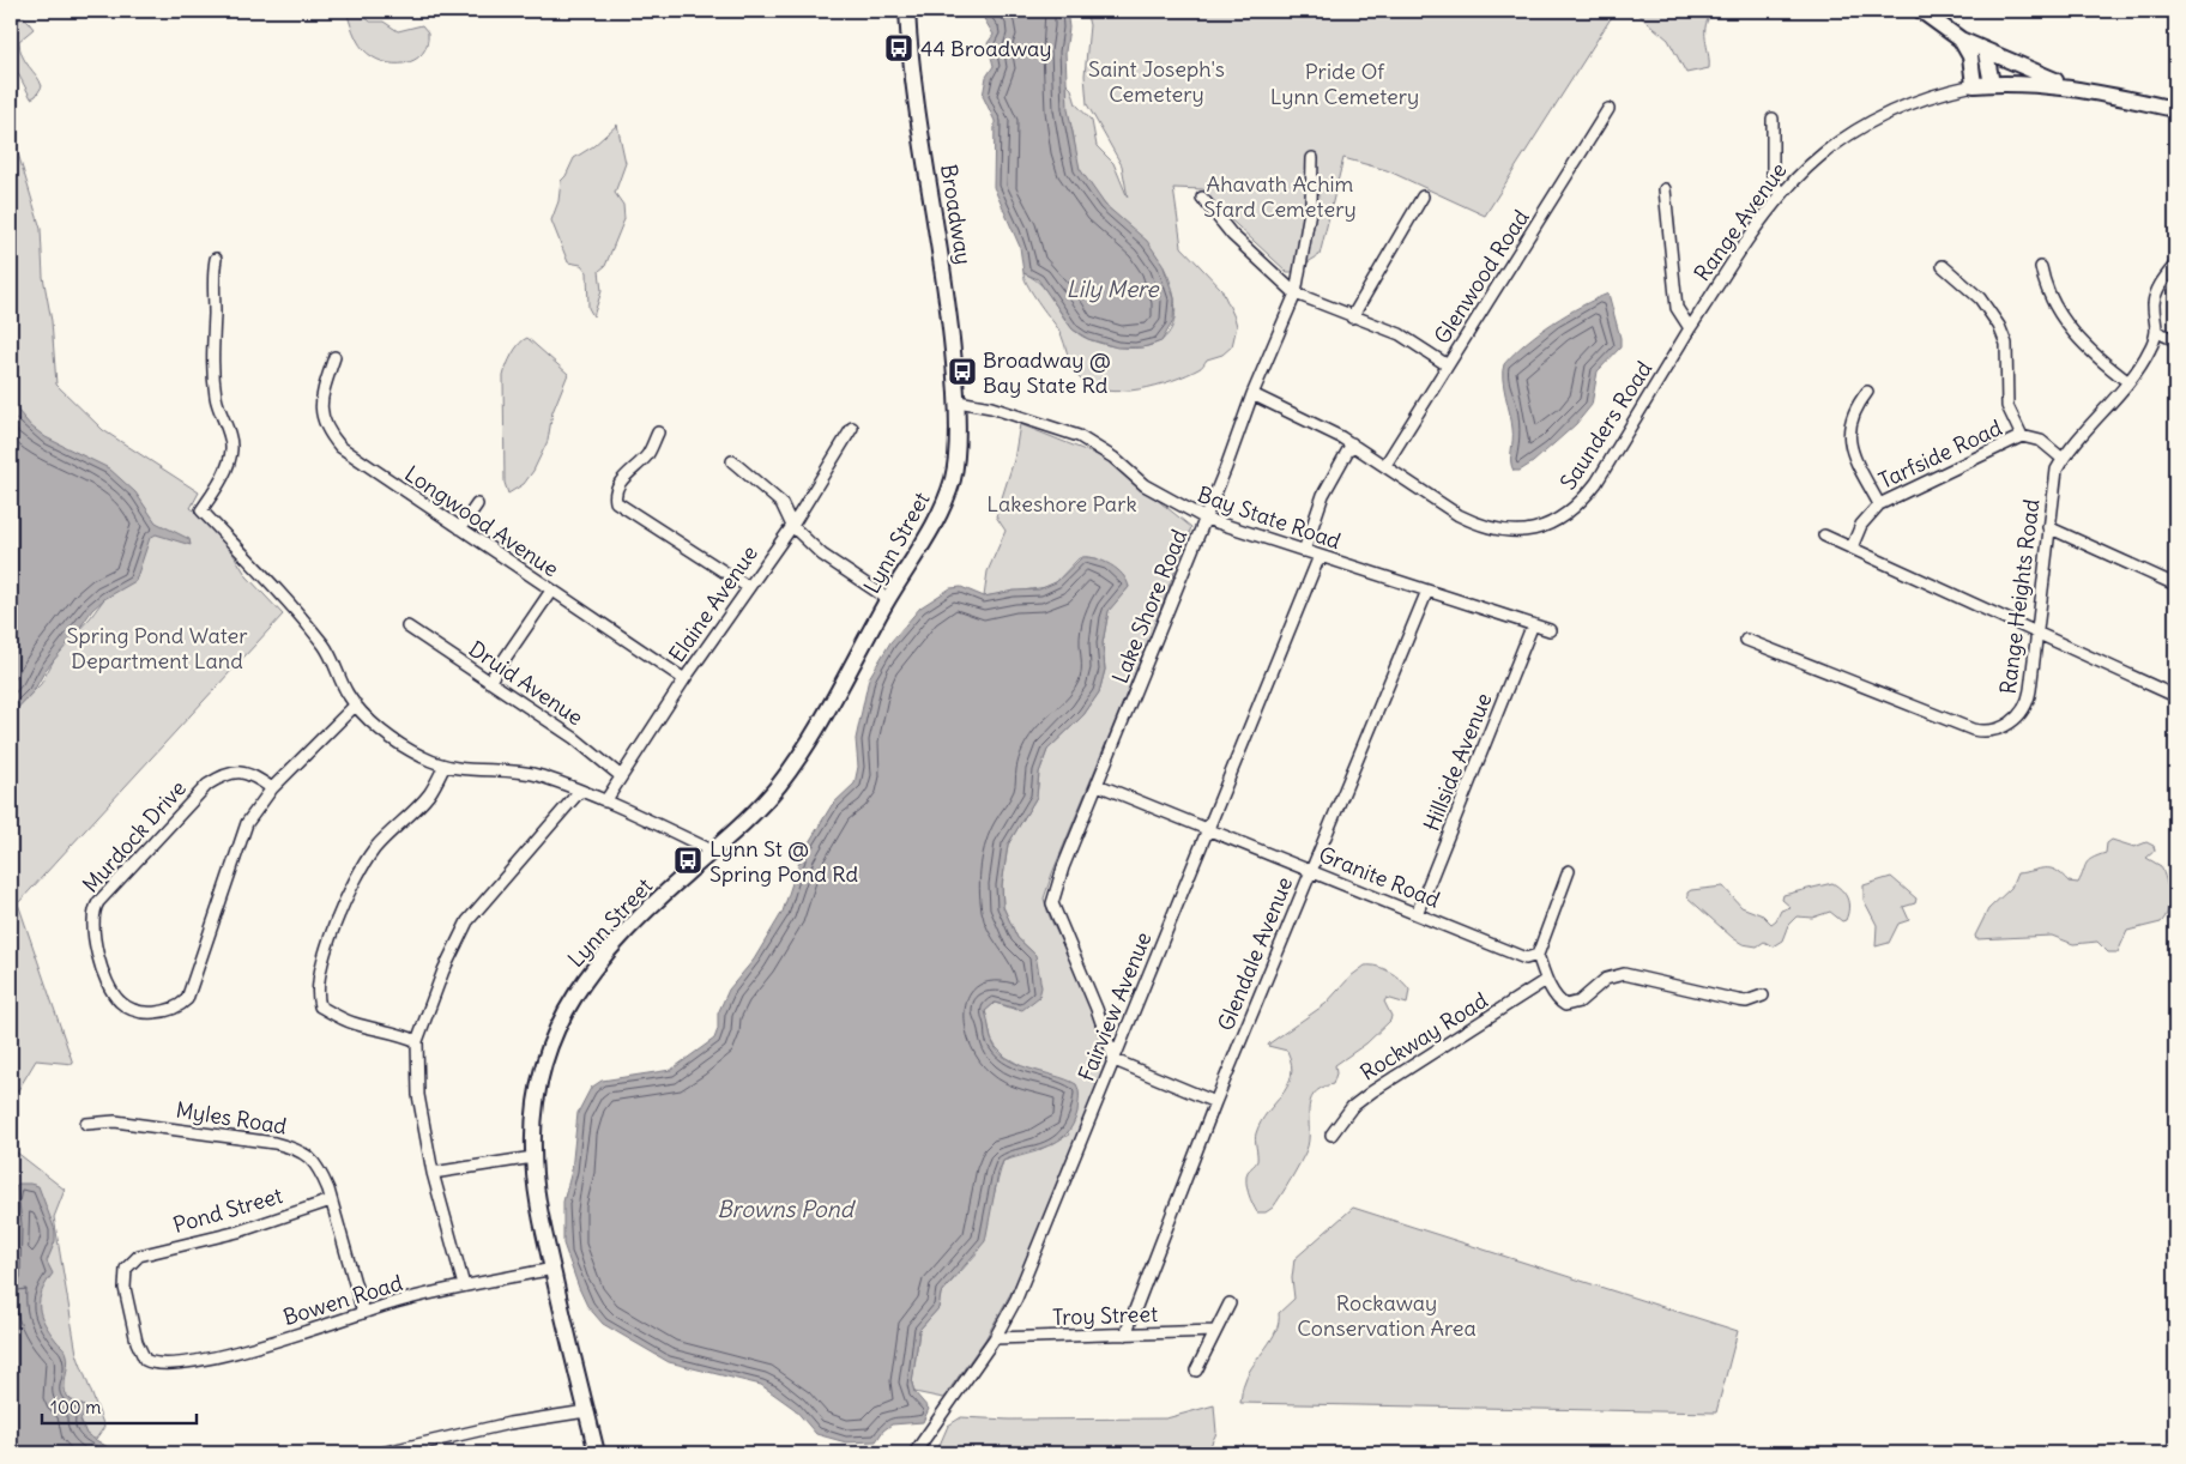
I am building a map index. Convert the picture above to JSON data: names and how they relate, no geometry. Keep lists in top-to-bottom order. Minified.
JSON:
{"streets":{"main road":["Broadway","Range Avenue","Lynn Street"],"street":["Glenwood Road","Saunders Road","Tarfside Road","Bay State Road","Longwood Avenue","Range Heights Road","Elaine Avenue","Lake Shore Road","Druid Avenue","Hillside Avenue","Murdock Drive","Granite Road","Glendale Avenue","Fairview Avenue","Rockway Road","Myles Road","Pond Street","Bowen Road","Troy Street"]},"crossings":[["Broadway","Bay State Road"],["Broadway","Lynn Street"],["Range Avenue","Saunders Road"],["Glenwood Road","Saunders Road"],["Saunders Road","Lake Shore Road"],["Tarfside Road","Range Heights Road"],["Bay State Road","Lake Shore Road"],["Bay State Road","Hillside Avenue"],["Bay State Road","Glendale Avenue"],["Bay State Road","Fairview Avenue"],["Longwood Avenue","Elaine Avenue"],["Lynn Street","Bowen Road"],["Elaine Avenue","Druid Avenue"],["Lake Shore Road","Granite Road"],["Lake Shore Road","Fairview Avenue"],["Hillside Avenue","Granite Road"],["Granite Road","Glendale Avenue"],["Granite Road","Fairview Avenue"],["Glendale Avenue","Troy Street"],["Fairview Avenue","Troy Street"],["Myles Road","Pond Street"],["Myles Road","Bowen Road"],["Pond Street","Bowen Road"]],"water":["Lily Mere","Browns Pond"],"parks":["Saint Joseph's Cemetery","Pride Of Lynn Cemetery","Ahavath Achim Sfard Cemetery","Lakeshore Park","Spring Pond Water Department Land","Rockaway Conservation Area"],"places":{"bus stop":["44 Broadway","Broadway @ Bay State Rd","Lynn St @ Spring Pond Rd"]},"scale_bar":"100 m"}
